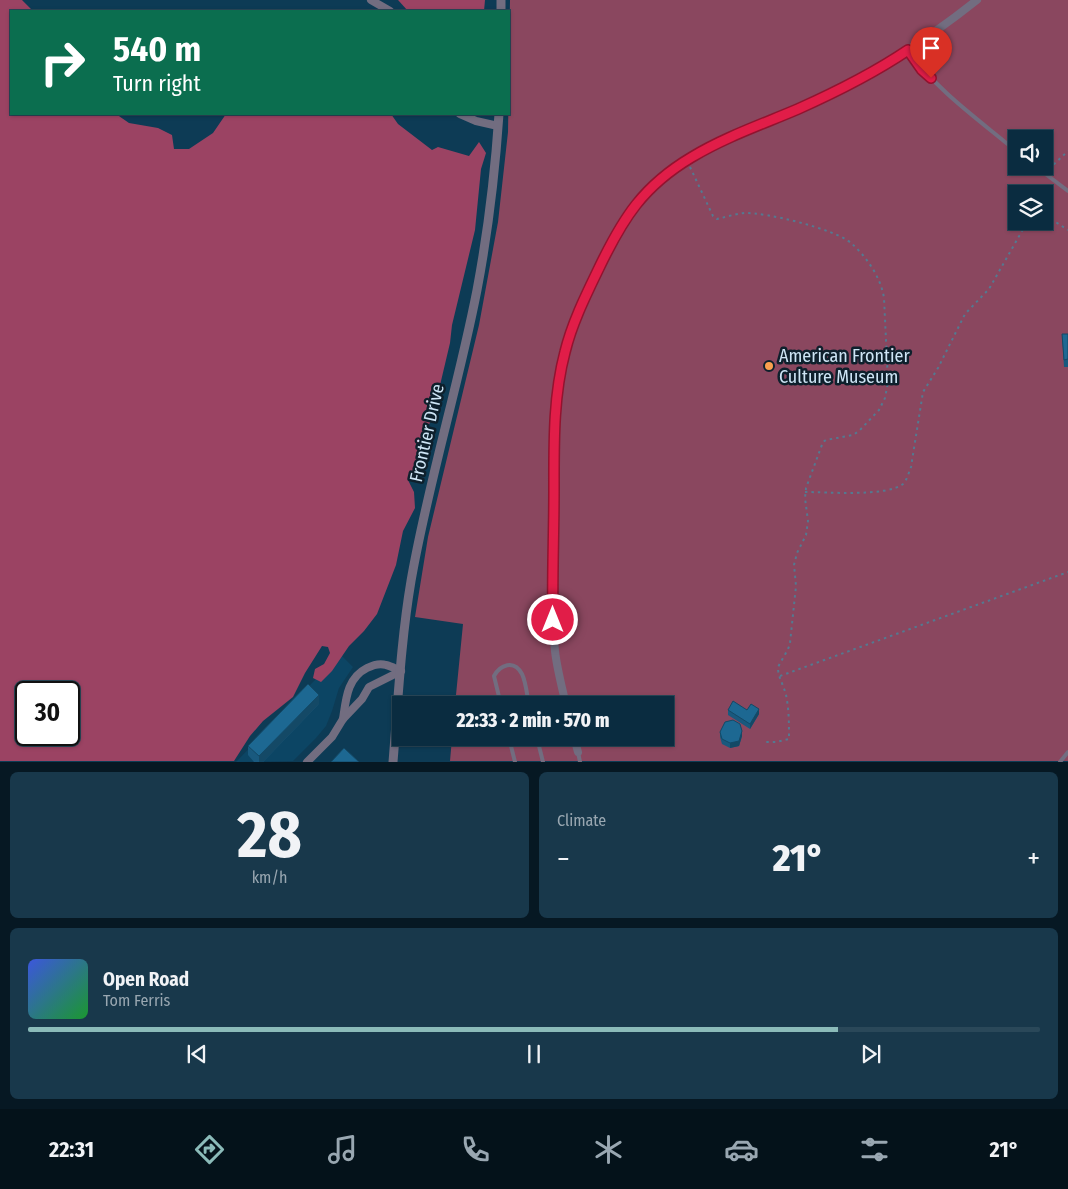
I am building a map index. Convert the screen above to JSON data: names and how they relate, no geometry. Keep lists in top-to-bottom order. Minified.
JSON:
{"streets":{"street":["Frontier Drive"]},"places":["American Frontier Culture Museum"],"page":{"turn":["540 m","Turn right"],"limit":"30","trip":"22:33 · 2 min · 570 m","tile":[["28","km/h"],"Climate"],"heat":["−","21°","+"],"song":["Open Road","Tom Ferris"],"tabs":["22:31","21°"]}}
